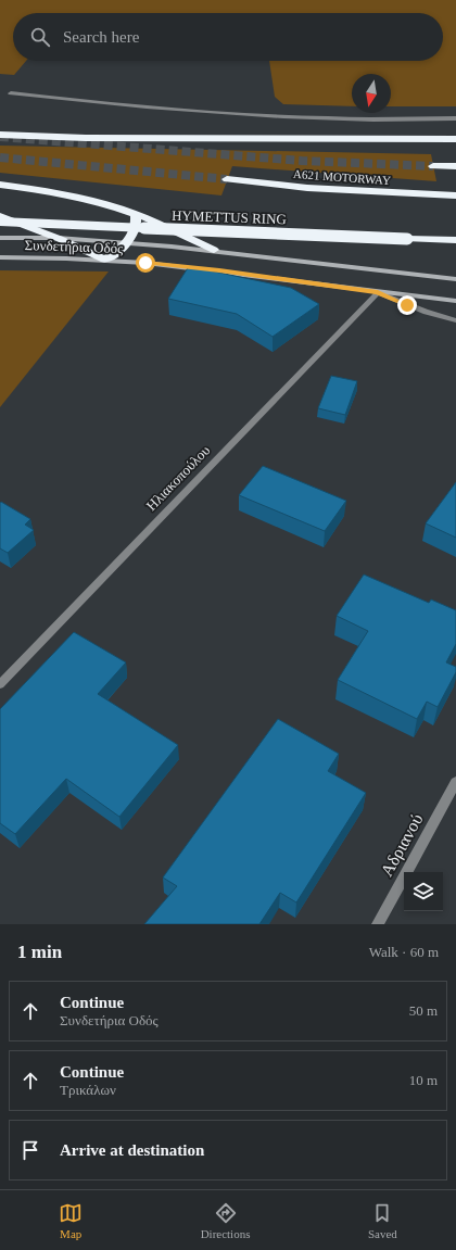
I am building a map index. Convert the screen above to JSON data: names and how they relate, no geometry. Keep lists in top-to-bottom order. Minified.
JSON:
{"streets":{"highway":["A621 MOTORWAY","HYMETTUS RING"],"main road":["Συνδετήρια Οδός"],"street":["Ηλιακοπούλου","Αδριανού"]},"crossings":[["Συνδετήρια Οδός","Ηλιακοπούλου"]],"north":"bottom","page":{"search":"Search here","heading":["1 min","Walk · 60 m"],"list":[["Continue","Συνδετήρια Οδός","50 m"],["Continue","Τρικάλων","10 m"],"Arrive at destination"],"nav":["Map","Directions","Saved"]}}
